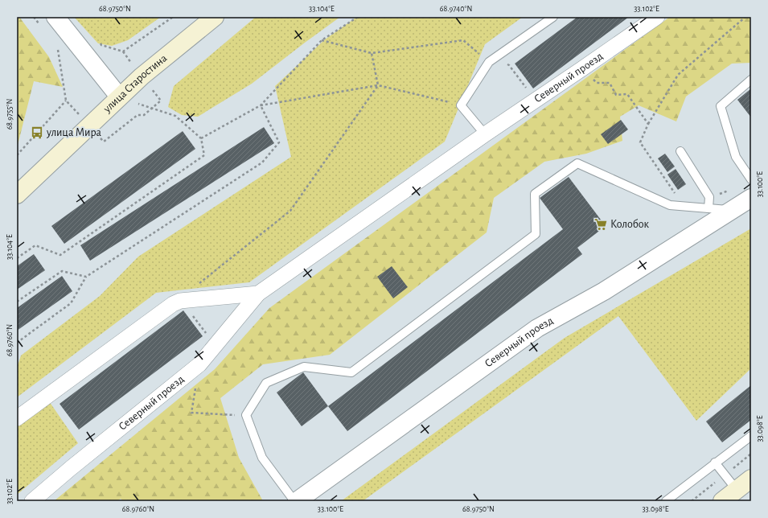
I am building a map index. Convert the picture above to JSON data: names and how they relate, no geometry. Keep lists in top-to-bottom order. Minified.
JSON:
{"streets":{"main road":["улица Старостина"],"street":["Северный проезд"]},"places":{"bus stop":["улица Мира"],"supermarket":["Колобок"]},"coordinates":["68.9750°N","33.104°E","68.9740°N","33.102°E","68.9755°N","33.100°E","68.9760°N","33.098°E"]}
